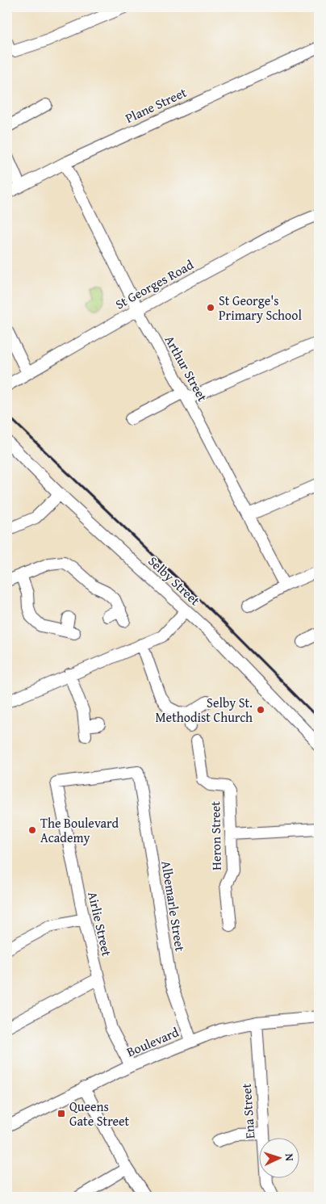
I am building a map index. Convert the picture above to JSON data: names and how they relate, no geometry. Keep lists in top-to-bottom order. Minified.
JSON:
{"streets":{"street":["Plane Street","St Georges Road","Arthur Street","Selby Street","Heron Street","Albemarle Street","Airlie Street","Boulevard","Ena Street"]},"crossings":[["Plane Street","Arthur Street"],["St Georges Road","Arthur Street"],["Albemarle Street","Airlie Street"],["Albemarle Street","Boulevard"],["Airlie Street","Boulevard"],["Boulevard","Ena Street"]],"places":{"other":["St George's Primary School","Selby St. Methodist Church","The Boulevard Academy"],"transit":["Queens Gate Street"]},"north":"right"}
